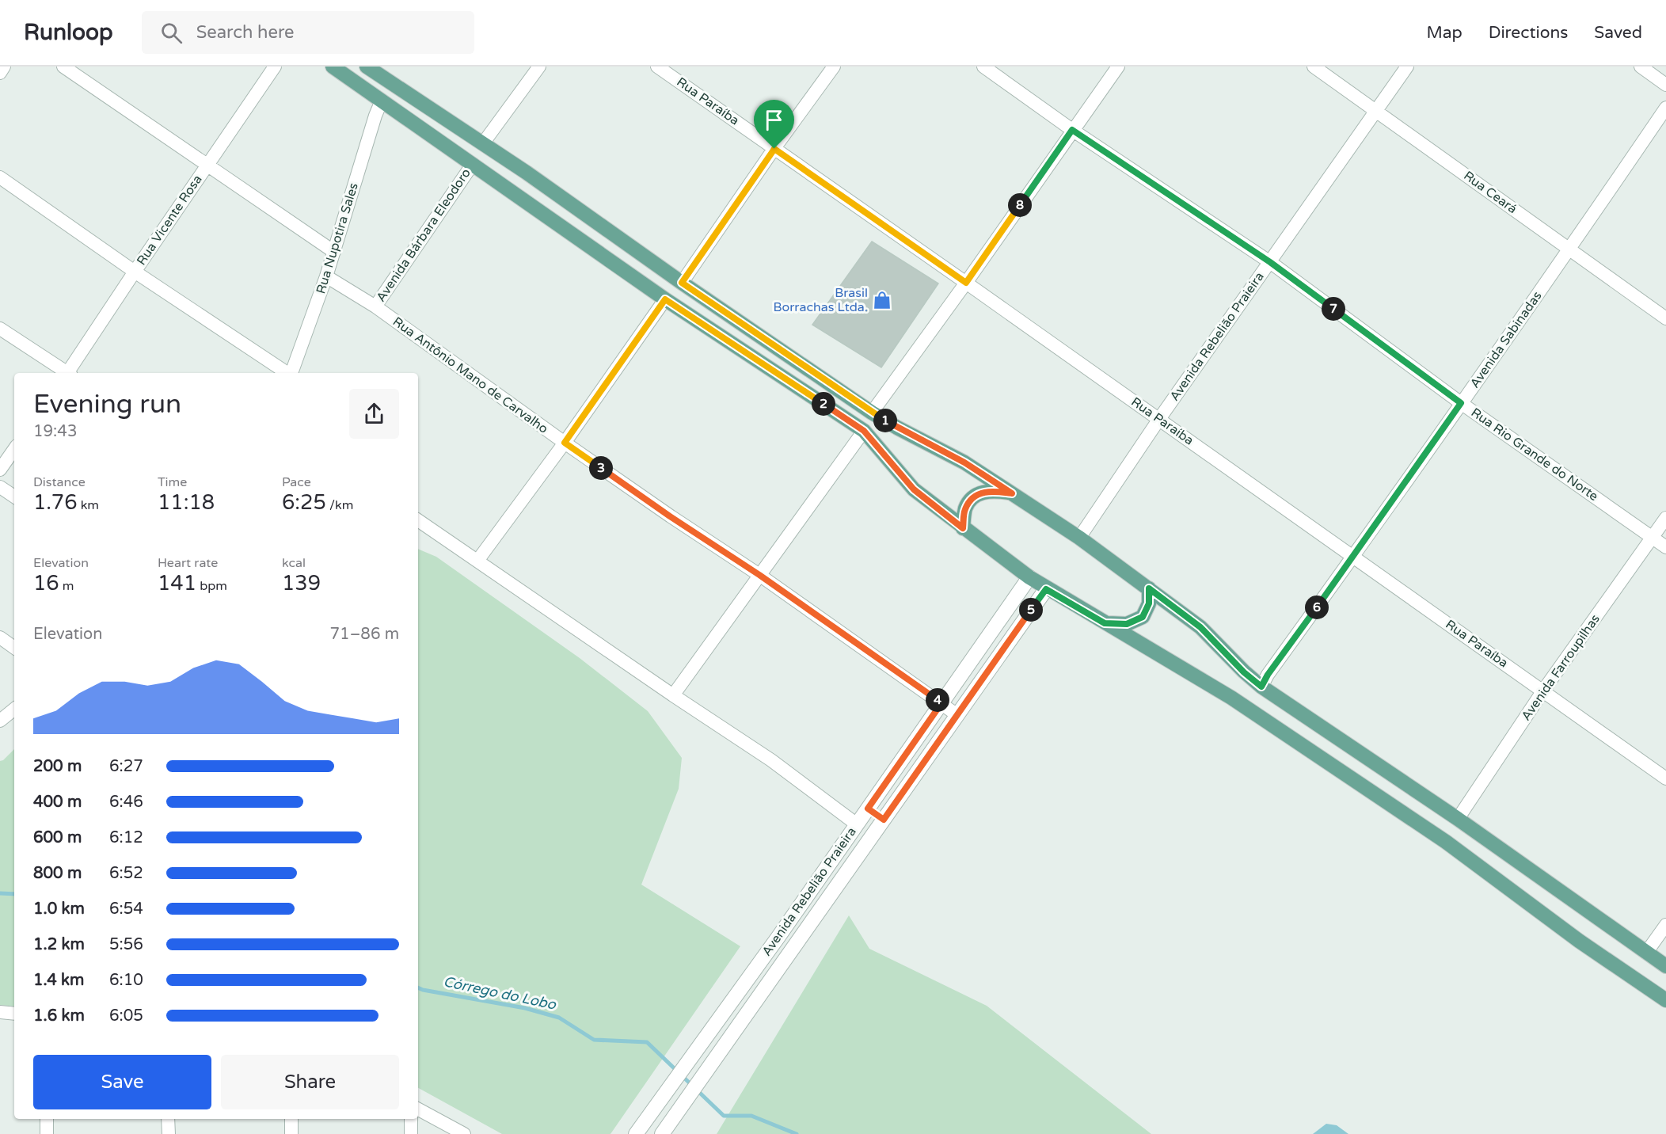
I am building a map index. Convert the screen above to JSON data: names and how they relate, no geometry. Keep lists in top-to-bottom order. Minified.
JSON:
{"streets":{"street":["Rua Paraíba","Rua Ceará","Rua Vicente Rosa","Avenida Bárbara Eleodoro","Rua Nupotira Sales","Avenida Rebelião Praieira","Avenida Sabinadas","Rua Antônio Mano de Carvalho","Rua Rio Grande do Norte","Avenida Farroupilhas"]},"crossings":[["Rua Paraíba","Avenida Rebelião Praieira"],["Rua Paraíba","Avenida Sabinadas"],["Rua Paraíba","Avenida Farroupilhas"],["Rua Ceará","Avenida Rebelião Praieira"],["Rua Ceará","Avenida Sabinadas"],["Avenida Bárbara Eleodoro","Rua Antônio Mano de Carvalho"],["Rua Nupotira Sales","Rua Antônio Mano de Carvalho"],["Avenida Rebelião Praieira","Rua Antônio Mano de Carvalho"],["Avenida Rebelião Praieira","Rua Rio Grande do Norte"],["Avenida Sabinadas","Rua Rio Grande do Norte"],["Rua Rio Grande do Norte","Avenida Farroupilhas"]],"water":["Córrego do Lobo"],"places":{"shop":["Brasil Borrachas Ltda."]},"page":{"header":"Runloop","search":"Search here","nav":["Map","Directions","Saved"],"pins":["8","7","2","1","3","6","5","4"],"heading":["Evening run","19:43"],"stats":[["Distance","1.76 km"],["Time","11:18"],["Pace","6:25 /km"],["Elevation","16 m"],["Heart rate","141 bpm"],["kcal","139"]],"chart":["Elevation","71–86 m"],"list":[{"name":"200 m","note":"6:27"},{"name":"400 m","note":"6:46"},{"name":"600 m","note":"6:12"},{"name":"800 m","note":"6:52"},{"name":"1.0 km","note":"6:54"},{"name":"1.2 km","note":"5:56"},{"name":"1.4 km","note":"6:10"},{"name":"1.6 km","note":"6:05"}],"buttons":["Save","Share"]}}
